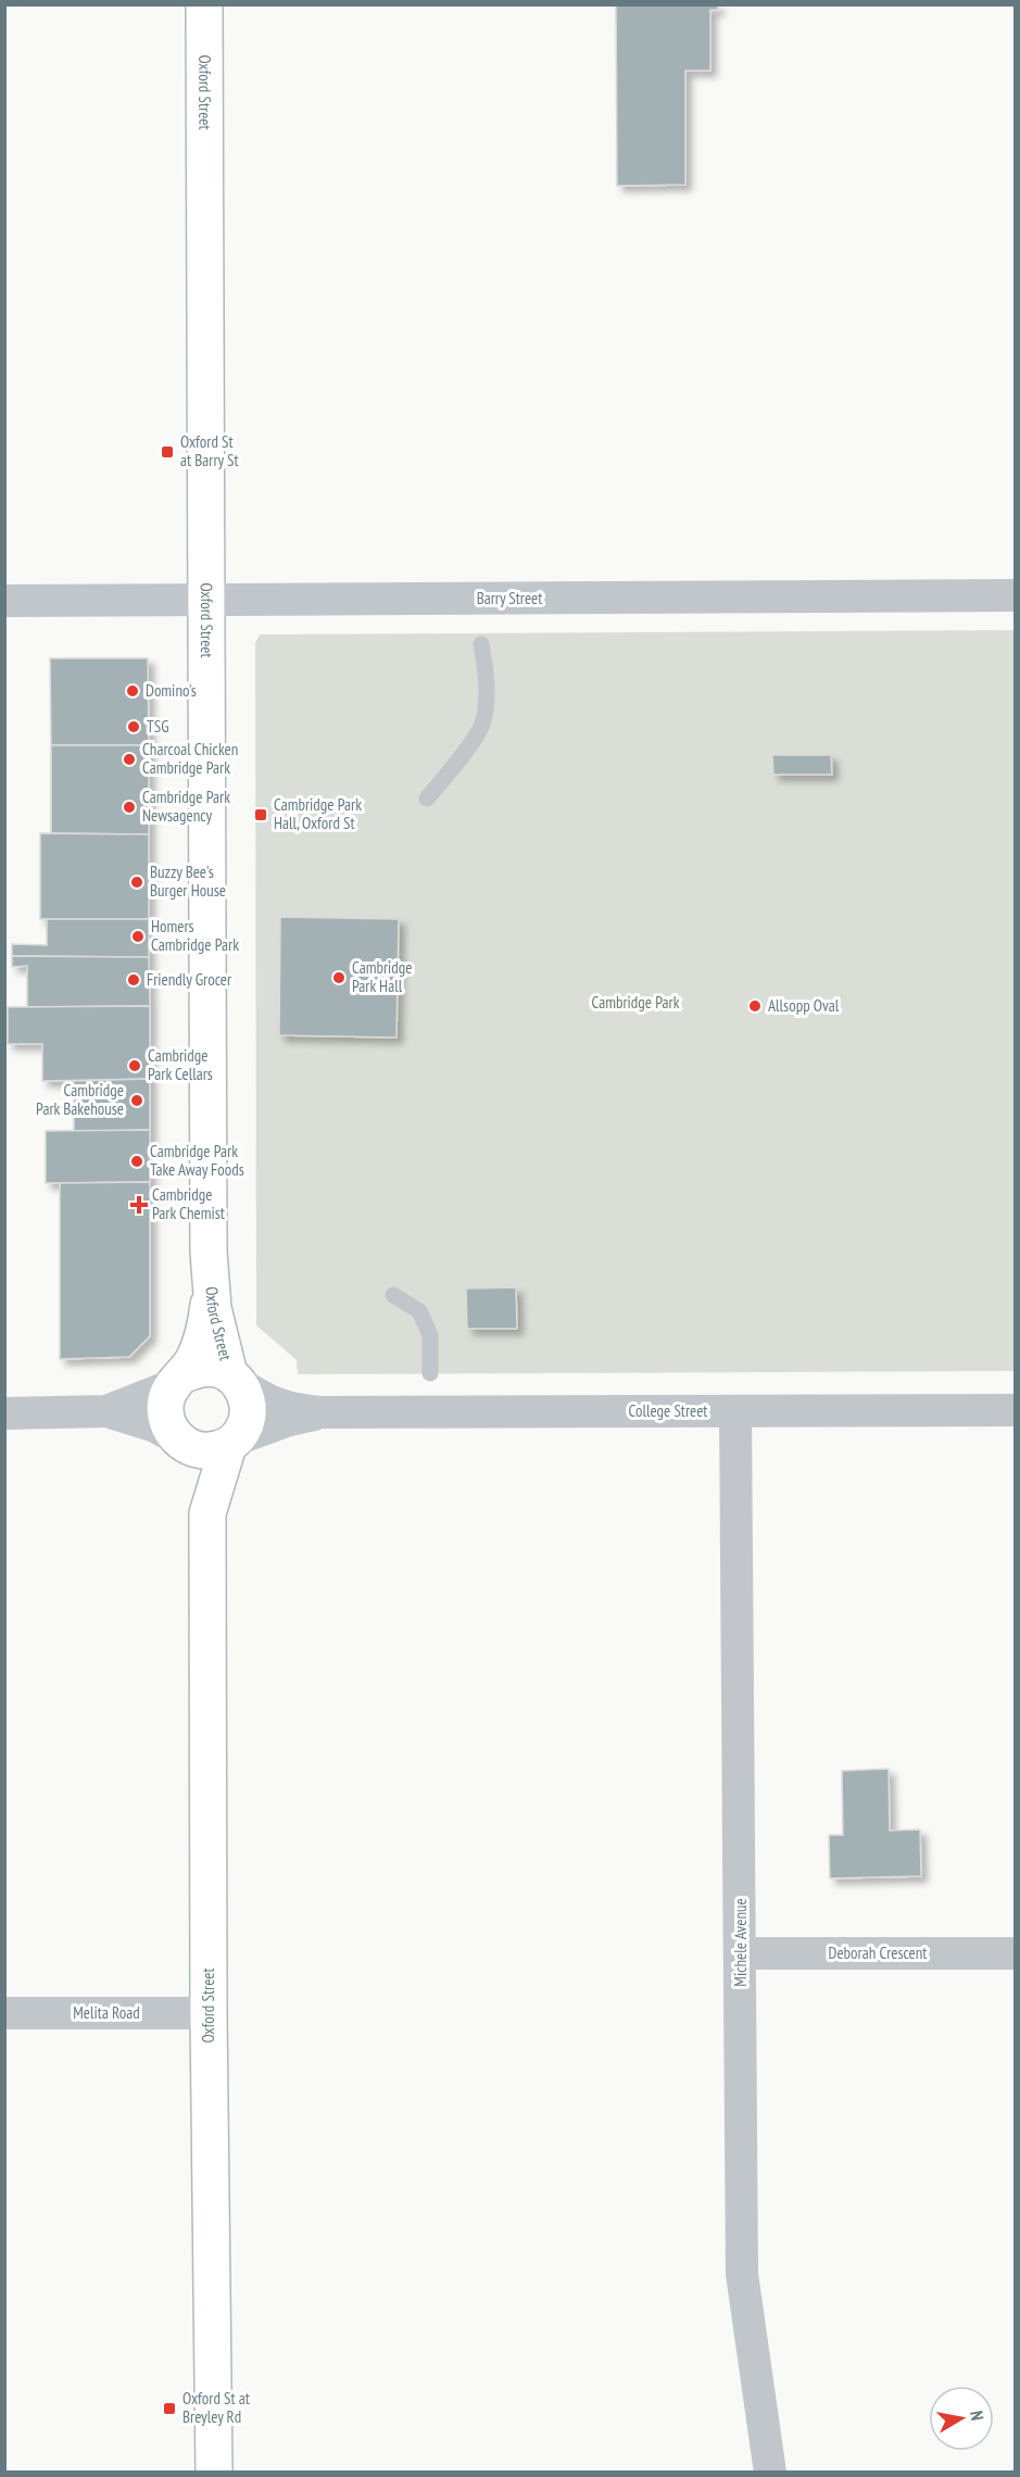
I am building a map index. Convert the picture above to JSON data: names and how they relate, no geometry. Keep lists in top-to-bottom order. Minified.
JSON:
{"streets":{"street":["Oxford Street","Barry Street","College Street","Michele Avenue","Deborah Crescent","Melita Road"]},"crossings":[["Oxford Street","Barry Street"],["Oxford Street","College Street"],["Oxford Street","Melita Road"],["College Street","Michele Avenue"],["Michele Avenue","Deborah Crescent"]],"parks":["Cambridge Park"],"places":{"transit":["Oxford St at Barry St","Cambridge Park Hall, Oxford St","Oxford St at Breyley Rd"],"other":["Domino's","TSG","Charcoal Chicken Cambridge Park","Cambridge Park Newsagency","Buzzy Bee's Burger House","Homers Cambridge Park","Cambridge Park Hall","Friendly Grocer","Allsopp Oval","Cambridge Park Cellars","Cambridge Park Bakehouse","Cambridge Park Take Away Foods"],"health":["Cambridge Park Chemist"]},"north":"right"}
